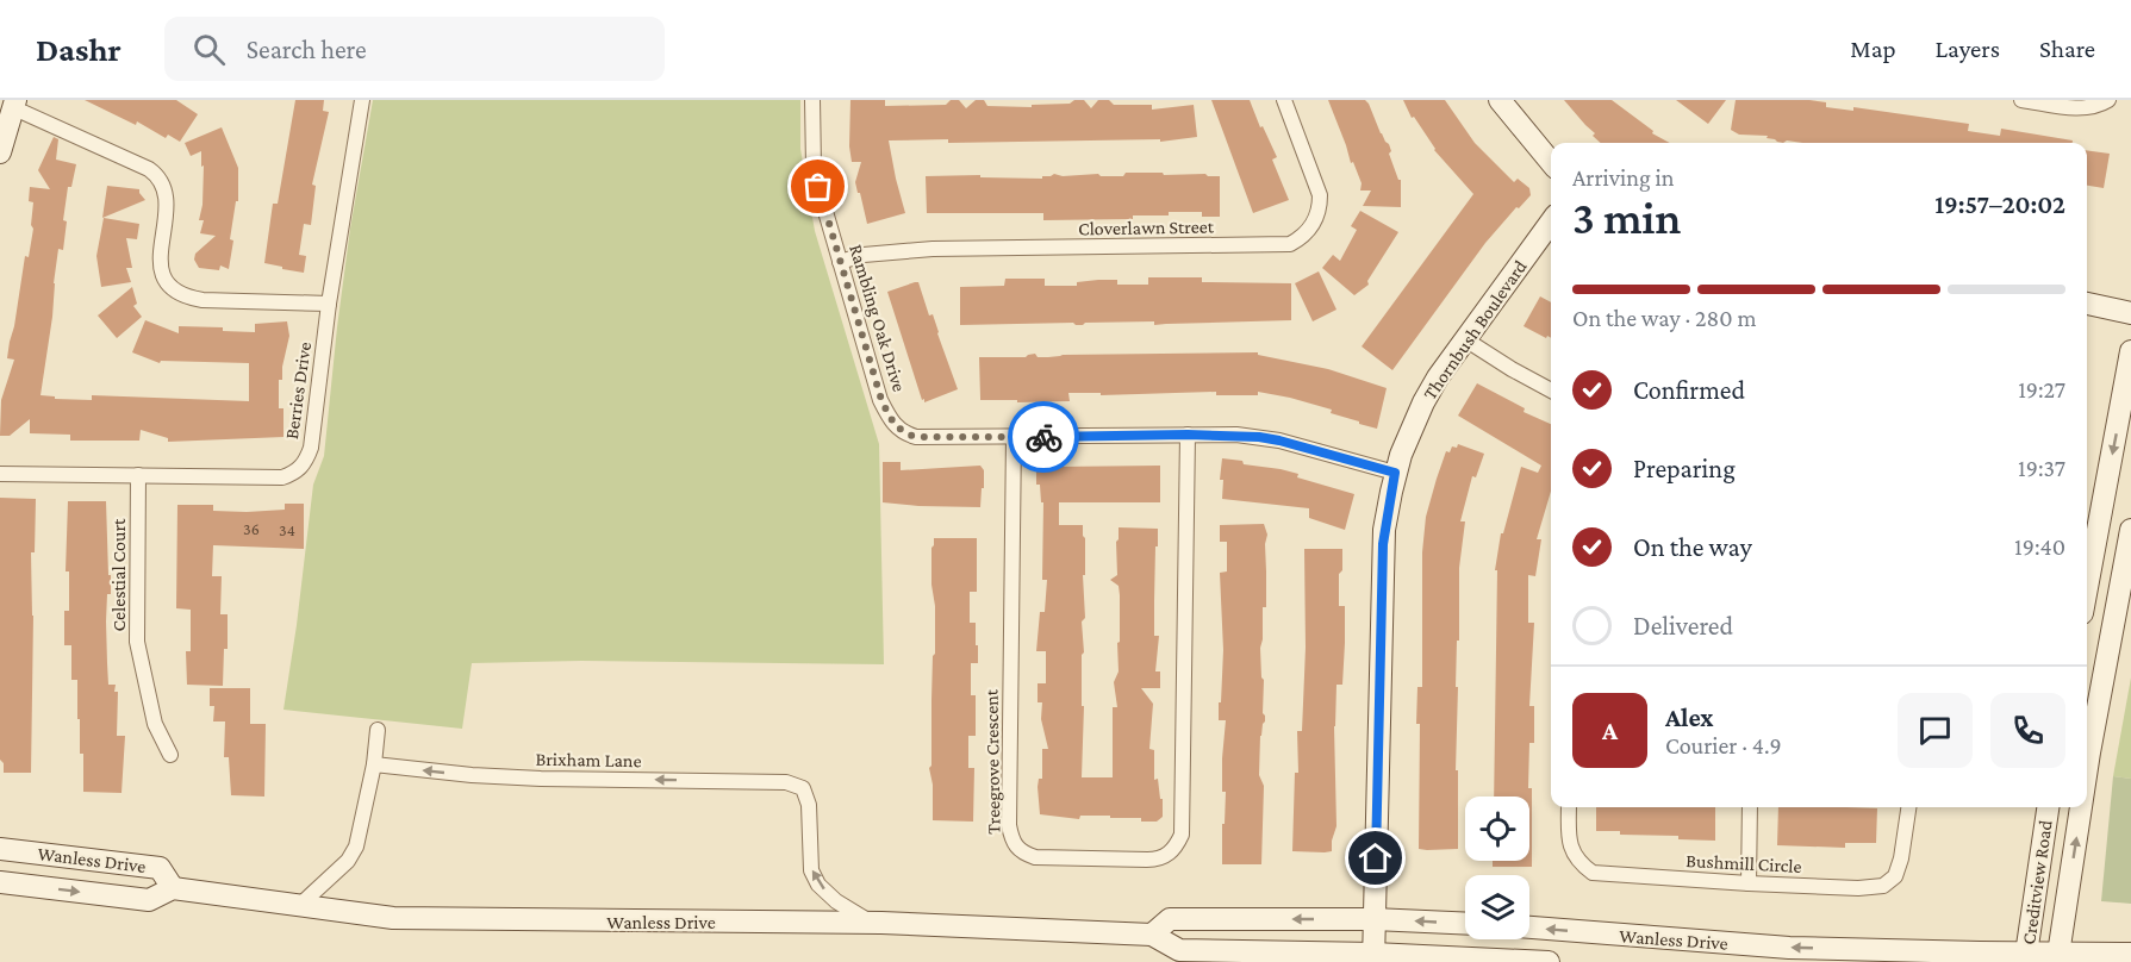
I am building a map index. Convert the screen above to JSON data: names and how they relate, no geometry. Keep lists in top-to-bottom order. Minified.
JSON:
{"streets":{"main road":["Thornbush Boulevard","Wanless Drive","Creditview Road"],"street":["Cloverlawn Street","Rambling Oak Drive","Berries Drive","Celestial Court","Brixham Lane","Treegrove Crescent","Bushmill Circle"]},"crossings":[["Cloverlawn Street","Rambling Oak Drive"],["Rambling Oak Drive","Thornbush Boulevard"],["Rambling Oak Drive","Treegrove Crescent"],["Thornbush Boulevard","Wanless Drive"],["Berries Drive","Celestial Court"],["Brixham Lane","Wanless Drive"],["Wanless Drive","Creditview Road"]],"one_way":["Brixham Lane"],"house_numbers":["36","34"],"page":{"header":"Dashr","search":"Search here","nav":["Map","Layers","Share"],"heading":["3 min","Arriving in","19:57–20:02"],"panel":["Alex","Courier · 4.9"],"bar":"On the way · 280 m","list":[["Confirmed","19:27"],["Preparing","19:37"],["On the way","19:40"],"Delivered"],"round":"A"}}
